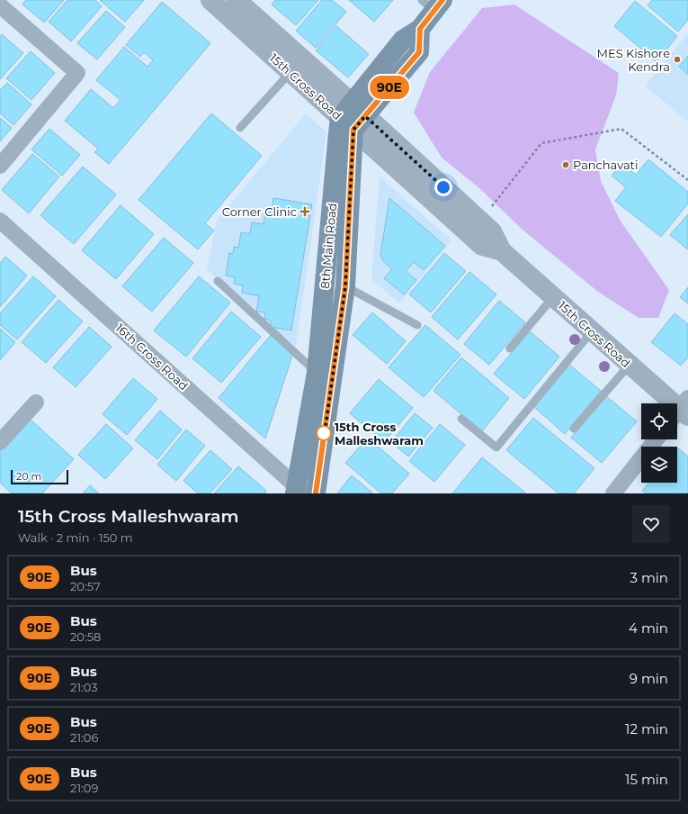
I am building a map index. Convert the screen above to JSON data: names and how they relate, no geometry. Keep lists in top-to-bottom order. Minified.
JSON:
{"streets":{"main road":["8th Main Road"],"street":["15th Cross Road","16th Cross Road"]},"crossings":[["15th Cross Road","8th Main Road"],["8th Main Road","16th Cross Road"]],"places":{"other":["MES Kishore Kendra","Panchavati","15th Cross Malleshwaram"],"health":["Corner Clinic"]},"lines":["bus line 90E"],"scale_bar":"20 m","page":{"on_map":"90E","scale":"20 m","heading":["15th Cross Malleshwaram","Walk · 2 min · 150 m"],"list":[{"mark":"90E","name":"Bus","note":"20:57","value":"3 min"},{"mark":"90E","name":"Bus","note":"20:58","value":"4 min"},{"mark":"90E","name":"Bus","note":"21:03","value":"9 min"},{"mark":"90E","name":"Bus","note":"21:06","value":"12 min"},{"mark":"90E","name":"Bus","note":"21:09","value":"15 min"}]}}
